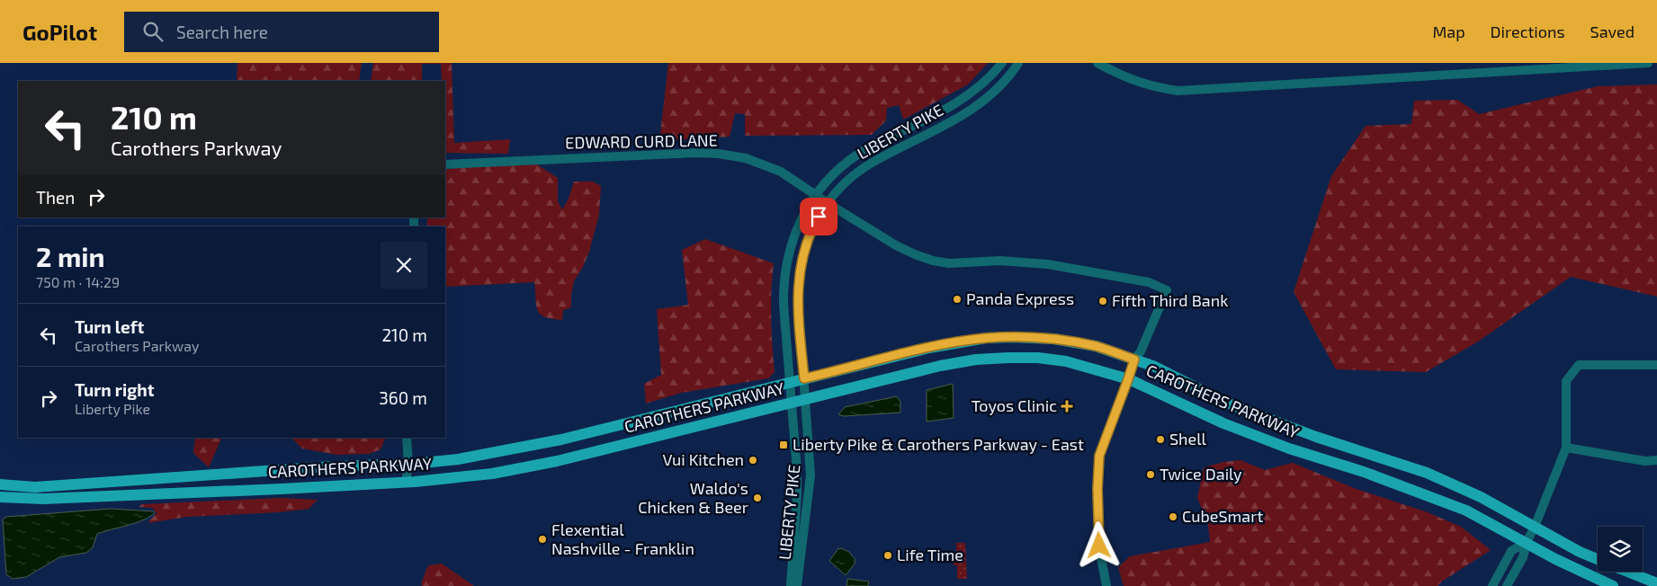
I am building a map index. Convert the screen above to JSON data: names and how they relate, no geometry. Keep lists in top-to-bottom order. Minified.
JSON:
{"streets":{"main road":["CAROTHERS PARKWAY"],"street":["LIBERTY PIKE","EDWARD CURD LANE"]},"crossings":[["LIBERTY PIKE","EDWARD CURD LANE"],["LIBERTY PIKE","CAROTHERS PARKWAY"],["EDWARD CURD LANE","CAROTHERS PARKWAY"]],"places":{"other":["Panda Express","Fifth Third Bank","Shell","Vui Kitchen","Twice Daily","Waldo's Chicken & Beer","CubeSmart","Flexential Nashville - Franklin","Life Time"],"health":["Toyos Clinic"],"transit":["Liberty Pike & Carothers Parkway - East"]},"page":{"header":"GoPilot","search":"Search here","nav":["Map","Directions","Saved"],"turn":["210 m","Carothers Parkway"],"then":"Then","heading":["2 min","750 m · 14:29"],"list":[{"name":"Turn left","note":"Carothers Parkway","value":"210 m"},{"name":"Turn right","note":"Liberty Pike","value":"360 m"}]}}
